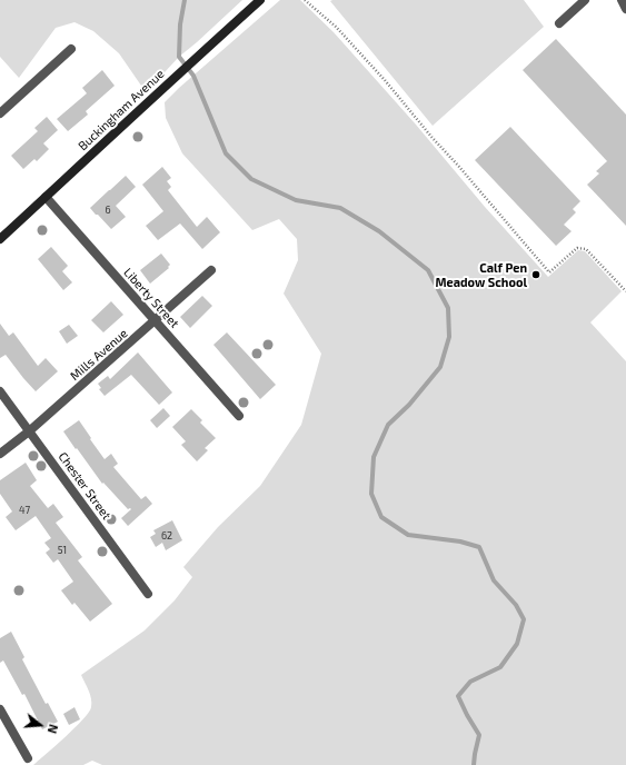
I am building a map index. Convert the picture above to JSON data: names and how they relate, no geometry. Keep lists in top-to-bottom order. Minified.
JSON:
{"streets":{"main road":["Buckingham Avenue"],"street":["Liberty Street","Mills Avenue","Chester Street"]},"crossings":[["Buckingham Avenue","Liberty Street"],["Liberty Street","Mills Avenue"],["Mills Avenue","Chester Street"]],"places":["Calf Pen Meadow School"],"house_numbers":["6","47","62","51"],"north":"right"}
